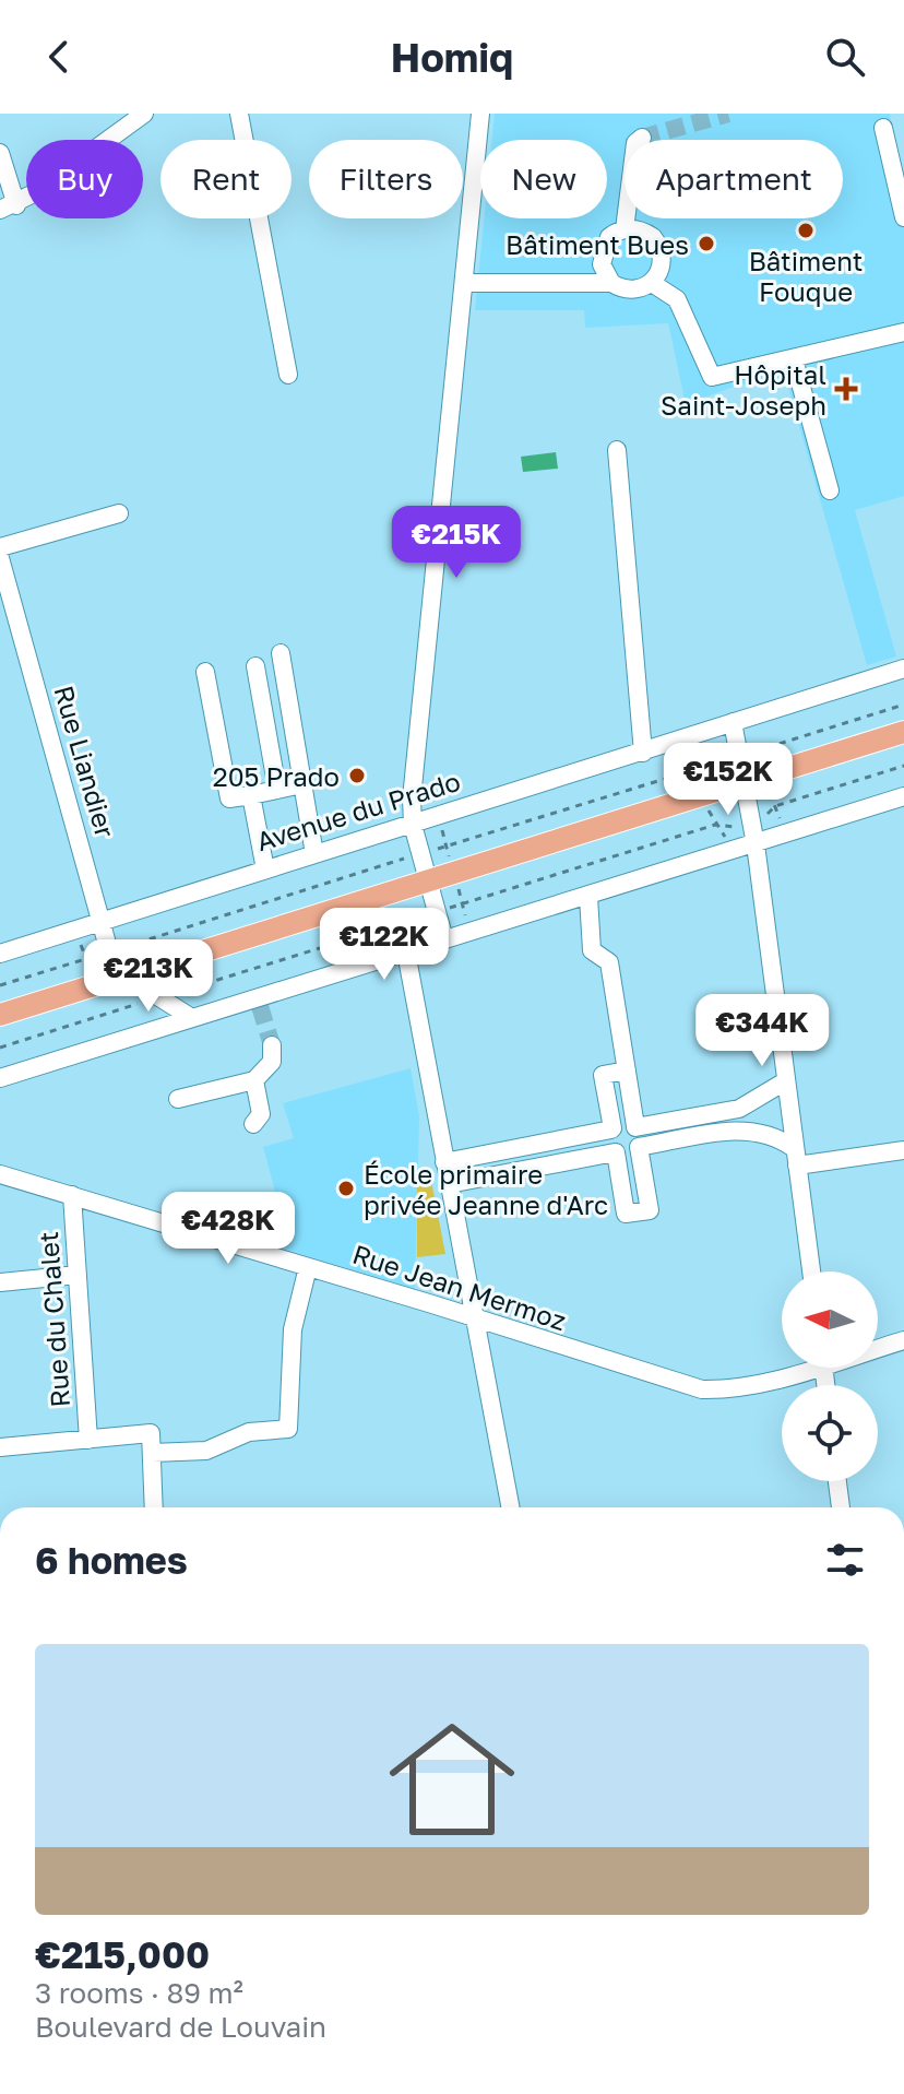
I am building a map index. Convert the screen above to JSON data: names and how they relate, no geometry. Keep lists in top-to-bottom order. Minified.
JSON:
{"streets":{"street":["Rue Liandier","Avenue du Prado","Rue Jean Mermoz","Rue du Chalet"]},"crossings":[["Rue Liandier","Avenue du Prado"],["Rue Jean Mermoz","Rue du Chalet"]],"places":{"other":["Bâtiment Fouque","Bâtiment Bues","205 Prado","École primaire privée Jeanne d'Arc"],"health":["Hôpital Saint-Joseph"]},"north":"left","page":{"header":"Homiq","chip":["Buy","Rent","Filters","New","Apartment"],"price":["€215K","€152K","€122K","€213K","€344K","€428K"],"heading":"6 homes","list":[{"name":"€215,000","note":"3 rooms · 89 m² · Boulevard de Louvain"}]}}
